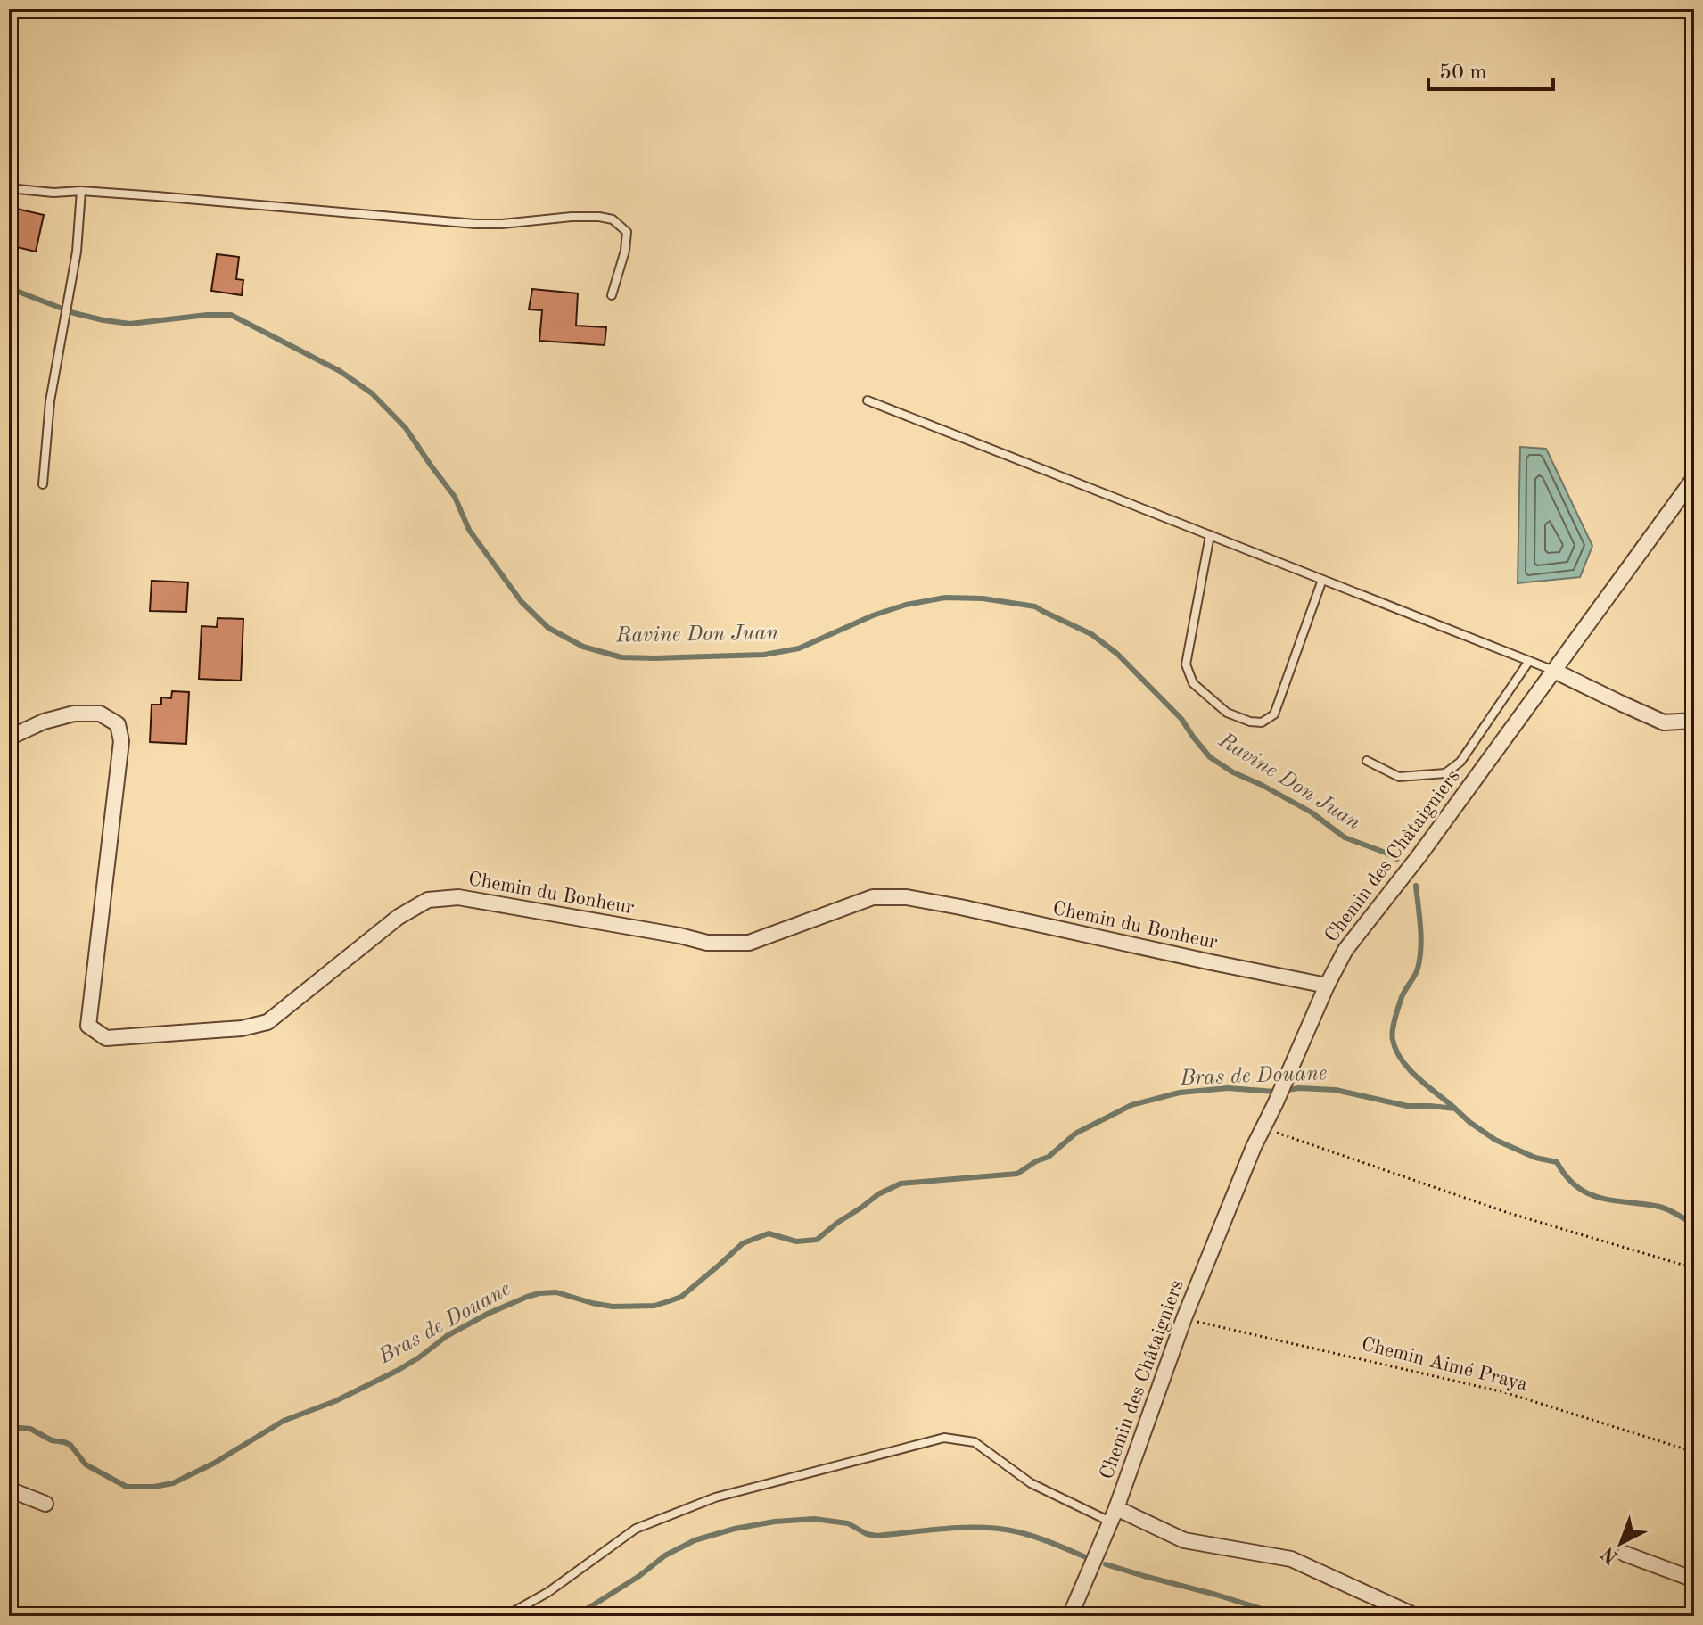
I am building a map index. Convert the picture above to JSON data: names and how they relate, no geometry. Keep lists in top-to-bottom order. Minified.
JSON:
{"streets":{"street":["Chemin des Châtaigniers","Chemin du Bonheur"],"path":["Chemin Aimé Praya"]},"crossings":[["Chemin des Châtaigniers","Chemin du Bonheur"],["Chemin des Châtaigniers","Chemin Aimé Praya"]],"water":["Ravine Don Juan","Bras de Douane"],"scale_bar":"50 m","north":"bottom left"}
